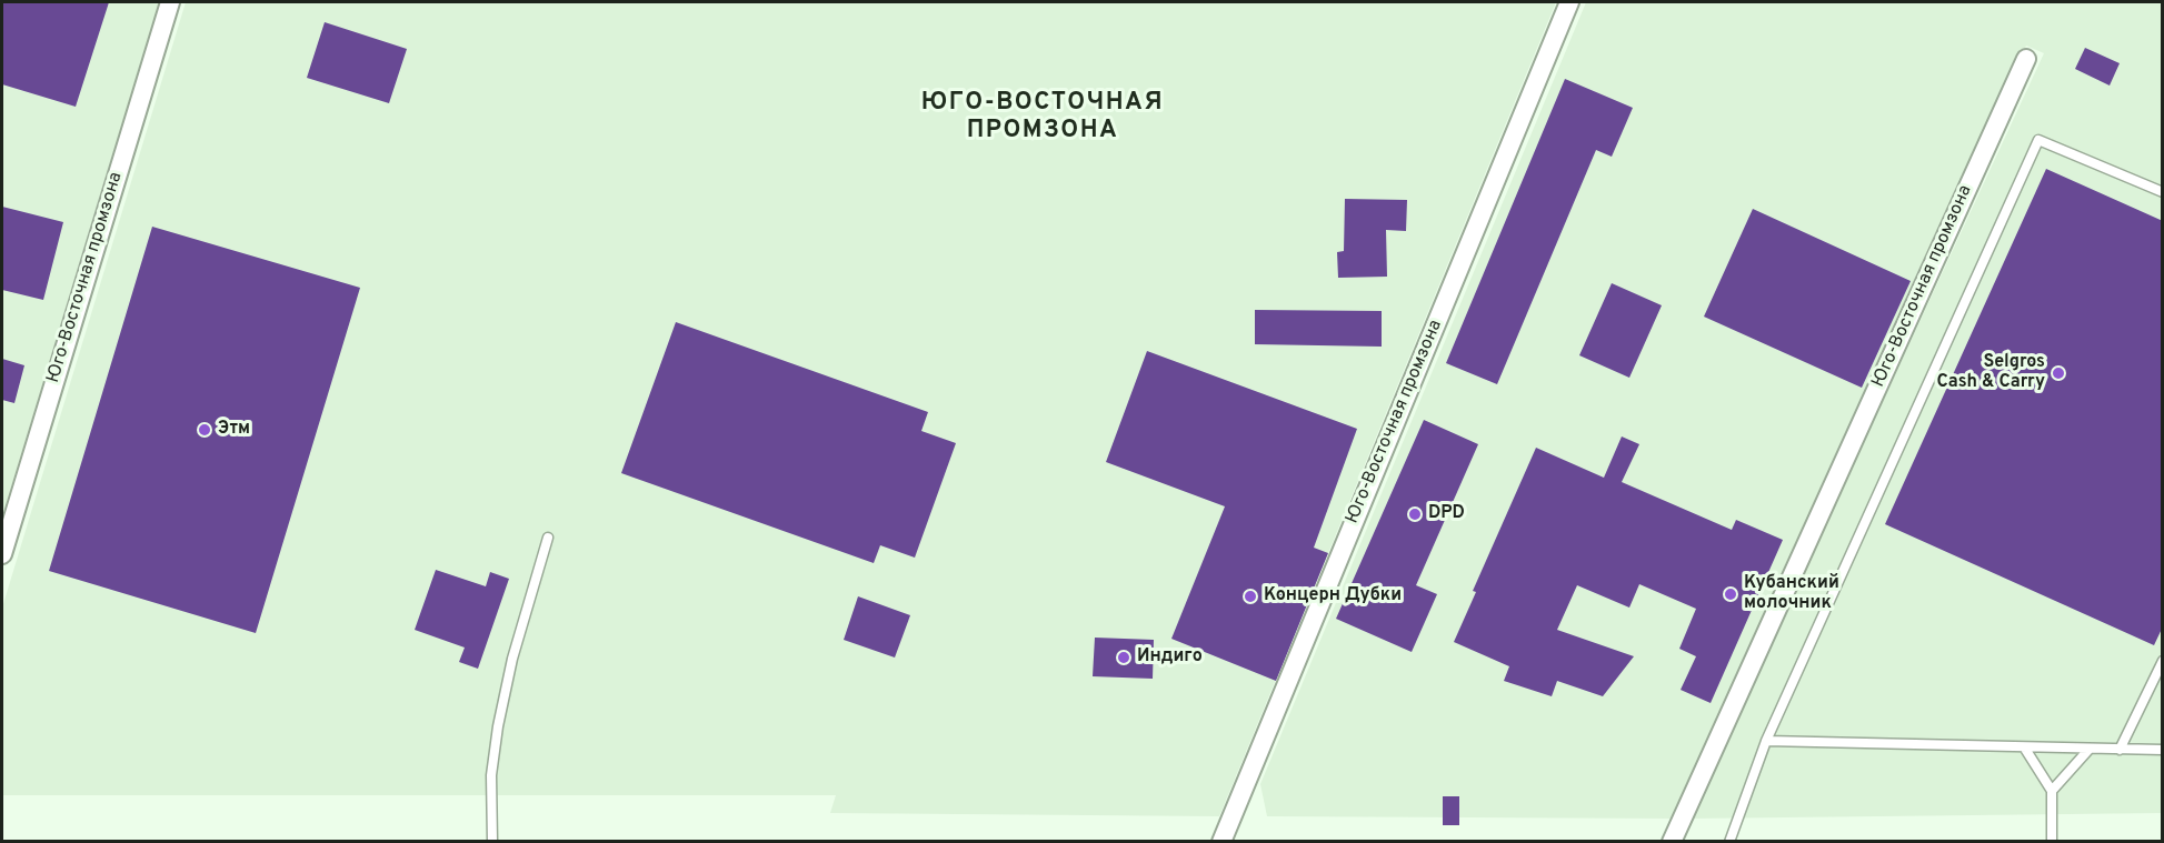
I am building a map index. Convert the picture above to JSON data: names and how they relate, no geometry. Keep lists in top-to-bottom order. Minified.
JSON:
{"streets":{"street":["Юго-Восточная промзона"]},"districts":["ЮГО-ВОСТОЧНАЯ ПРОМЗОНА"],"places":["Selgros Cash & Carry","Этм","DPD","Кубанский молочник","Концерн Дубки","Индиго"]}
